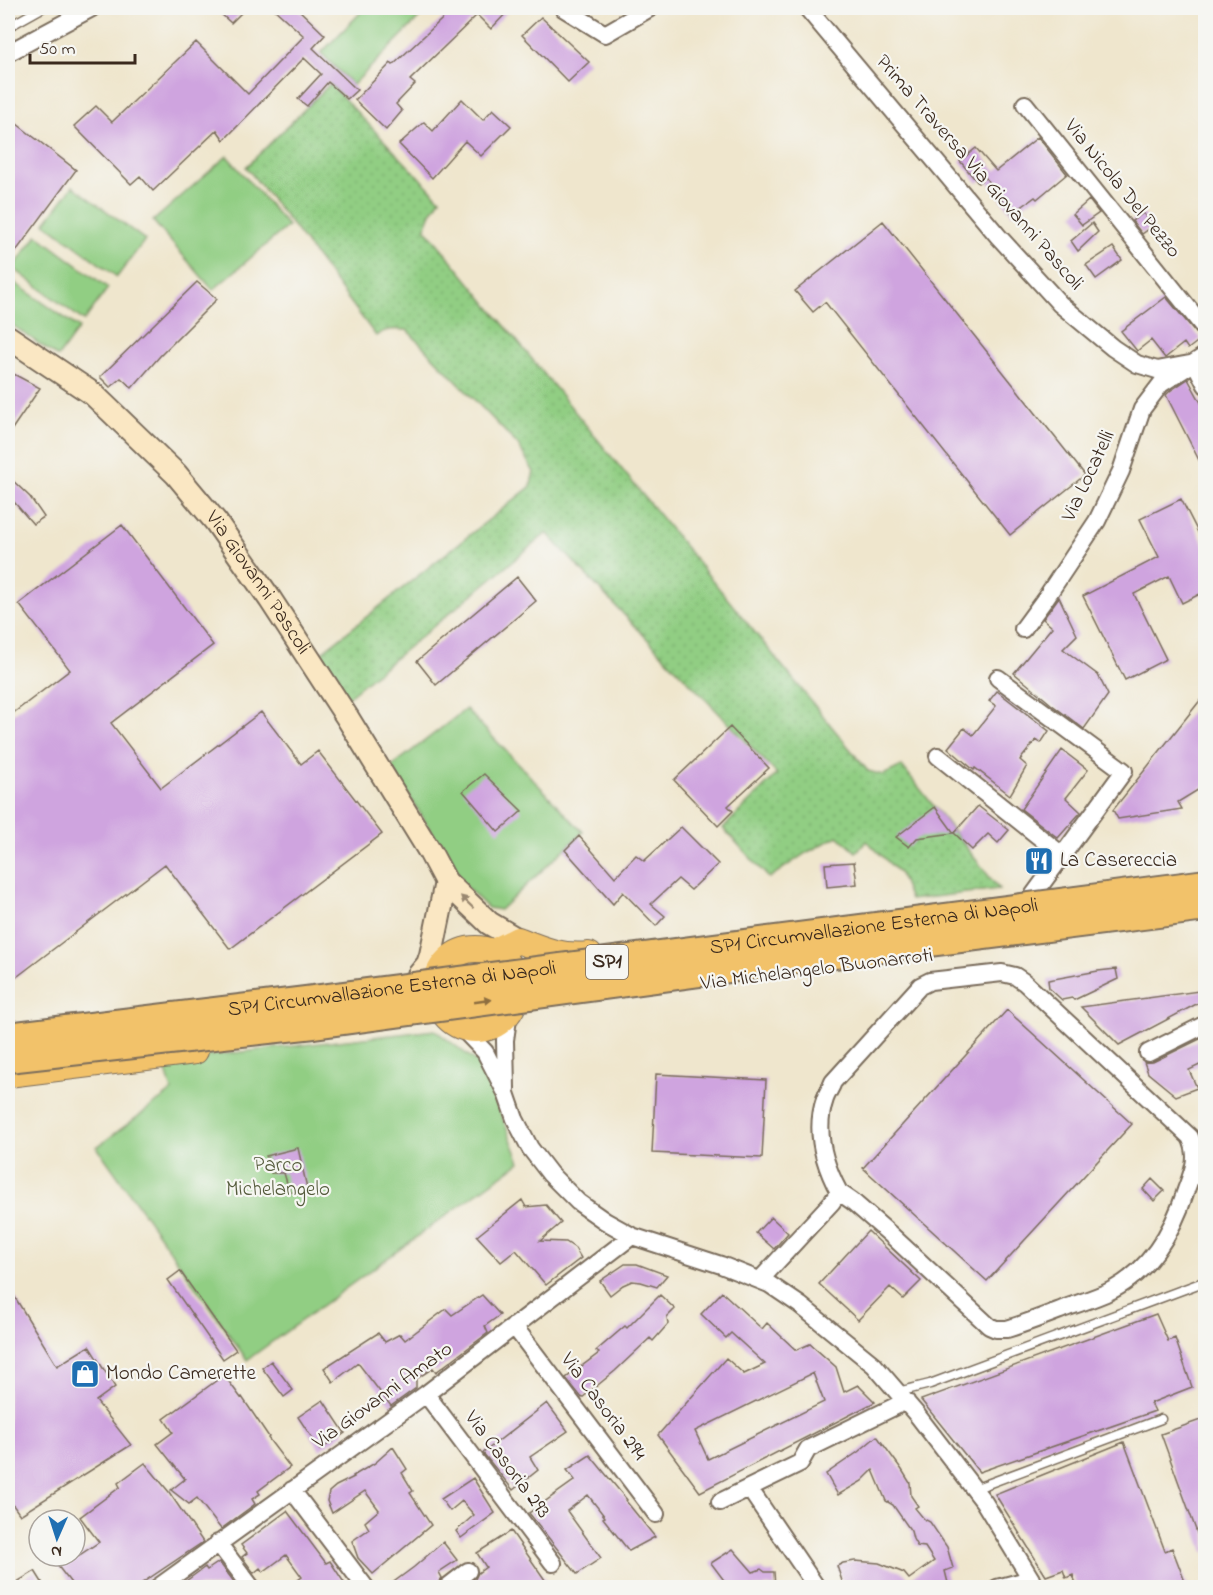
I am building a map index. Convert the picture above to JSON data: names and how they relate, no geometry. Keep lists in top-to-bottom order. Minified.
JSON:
{"streets":{"highway":["SP1 Circumvallazione Esterna di Napoli","SP1"],"main road":["Via Michelangelo Buonarroti"],"street":["Prima Traversa Via Giovanni Pascoli","Via Nicola Del Pezzo","Via Locatelli","Via Giovanni Pascoli","Via Giovanni Amato","Via Casoria 294","Via Casoria 293"]},"crossings":[["Prima Traversa Via Giovanni Pascoli","Via Locatelli"],["Via Giovanni Amato","Via Casoria 294"],["Via Giovanni Amato","Via Casoria 293"]],"parks":["Parco Michelangelo"],"places":{"restaurant":["La Casereccia"],"shop":["Mondo Camerette"]},"scale_bar":"50 m","north":"bottom"}
